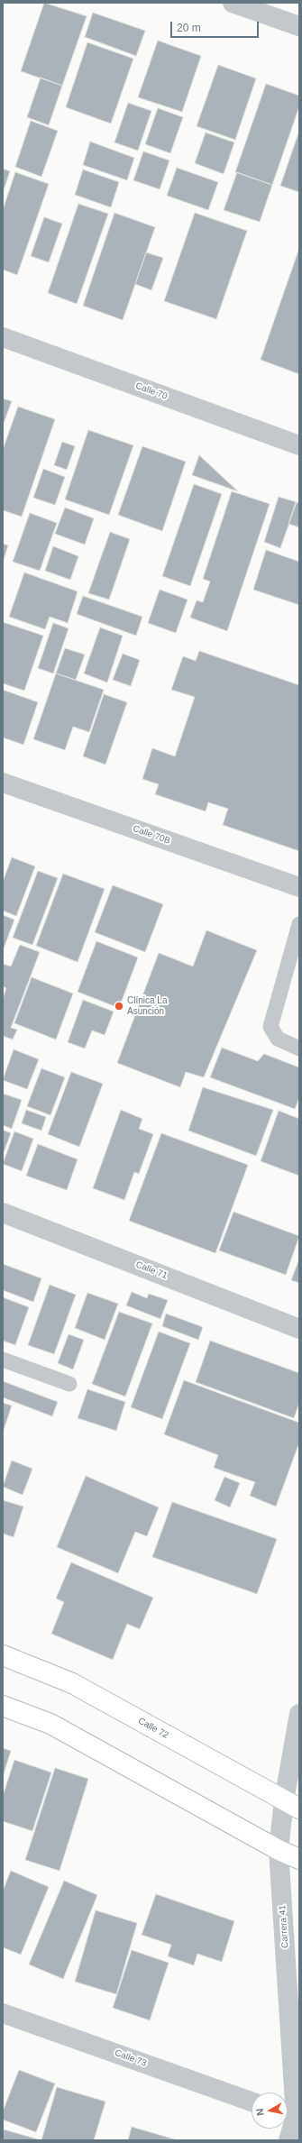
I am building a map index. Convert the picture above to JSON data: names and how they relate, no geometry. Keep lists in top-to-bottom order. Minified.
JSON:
{"streets":{"main road":["Calle 72"],"street":["Calle 70","Calle 70B","Calle 71","Carrera 41","Calle 73"]},"crossings":[["Calle 72","Carrera 41"]],"places":["Clínica La Asunción"],"scale_bar":"20 m","north":"left"}
